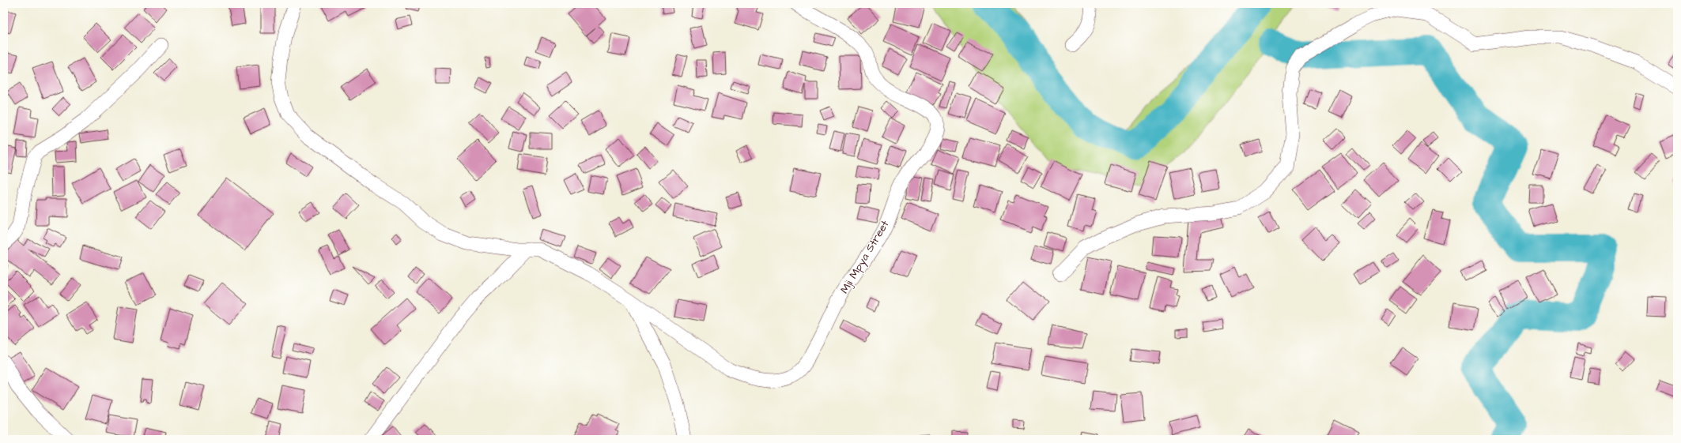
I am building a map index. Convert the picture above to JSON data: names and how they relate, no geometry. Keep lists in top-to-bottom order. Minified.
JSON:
{"streets":{"street":["Mji Mpya Street"]}}
